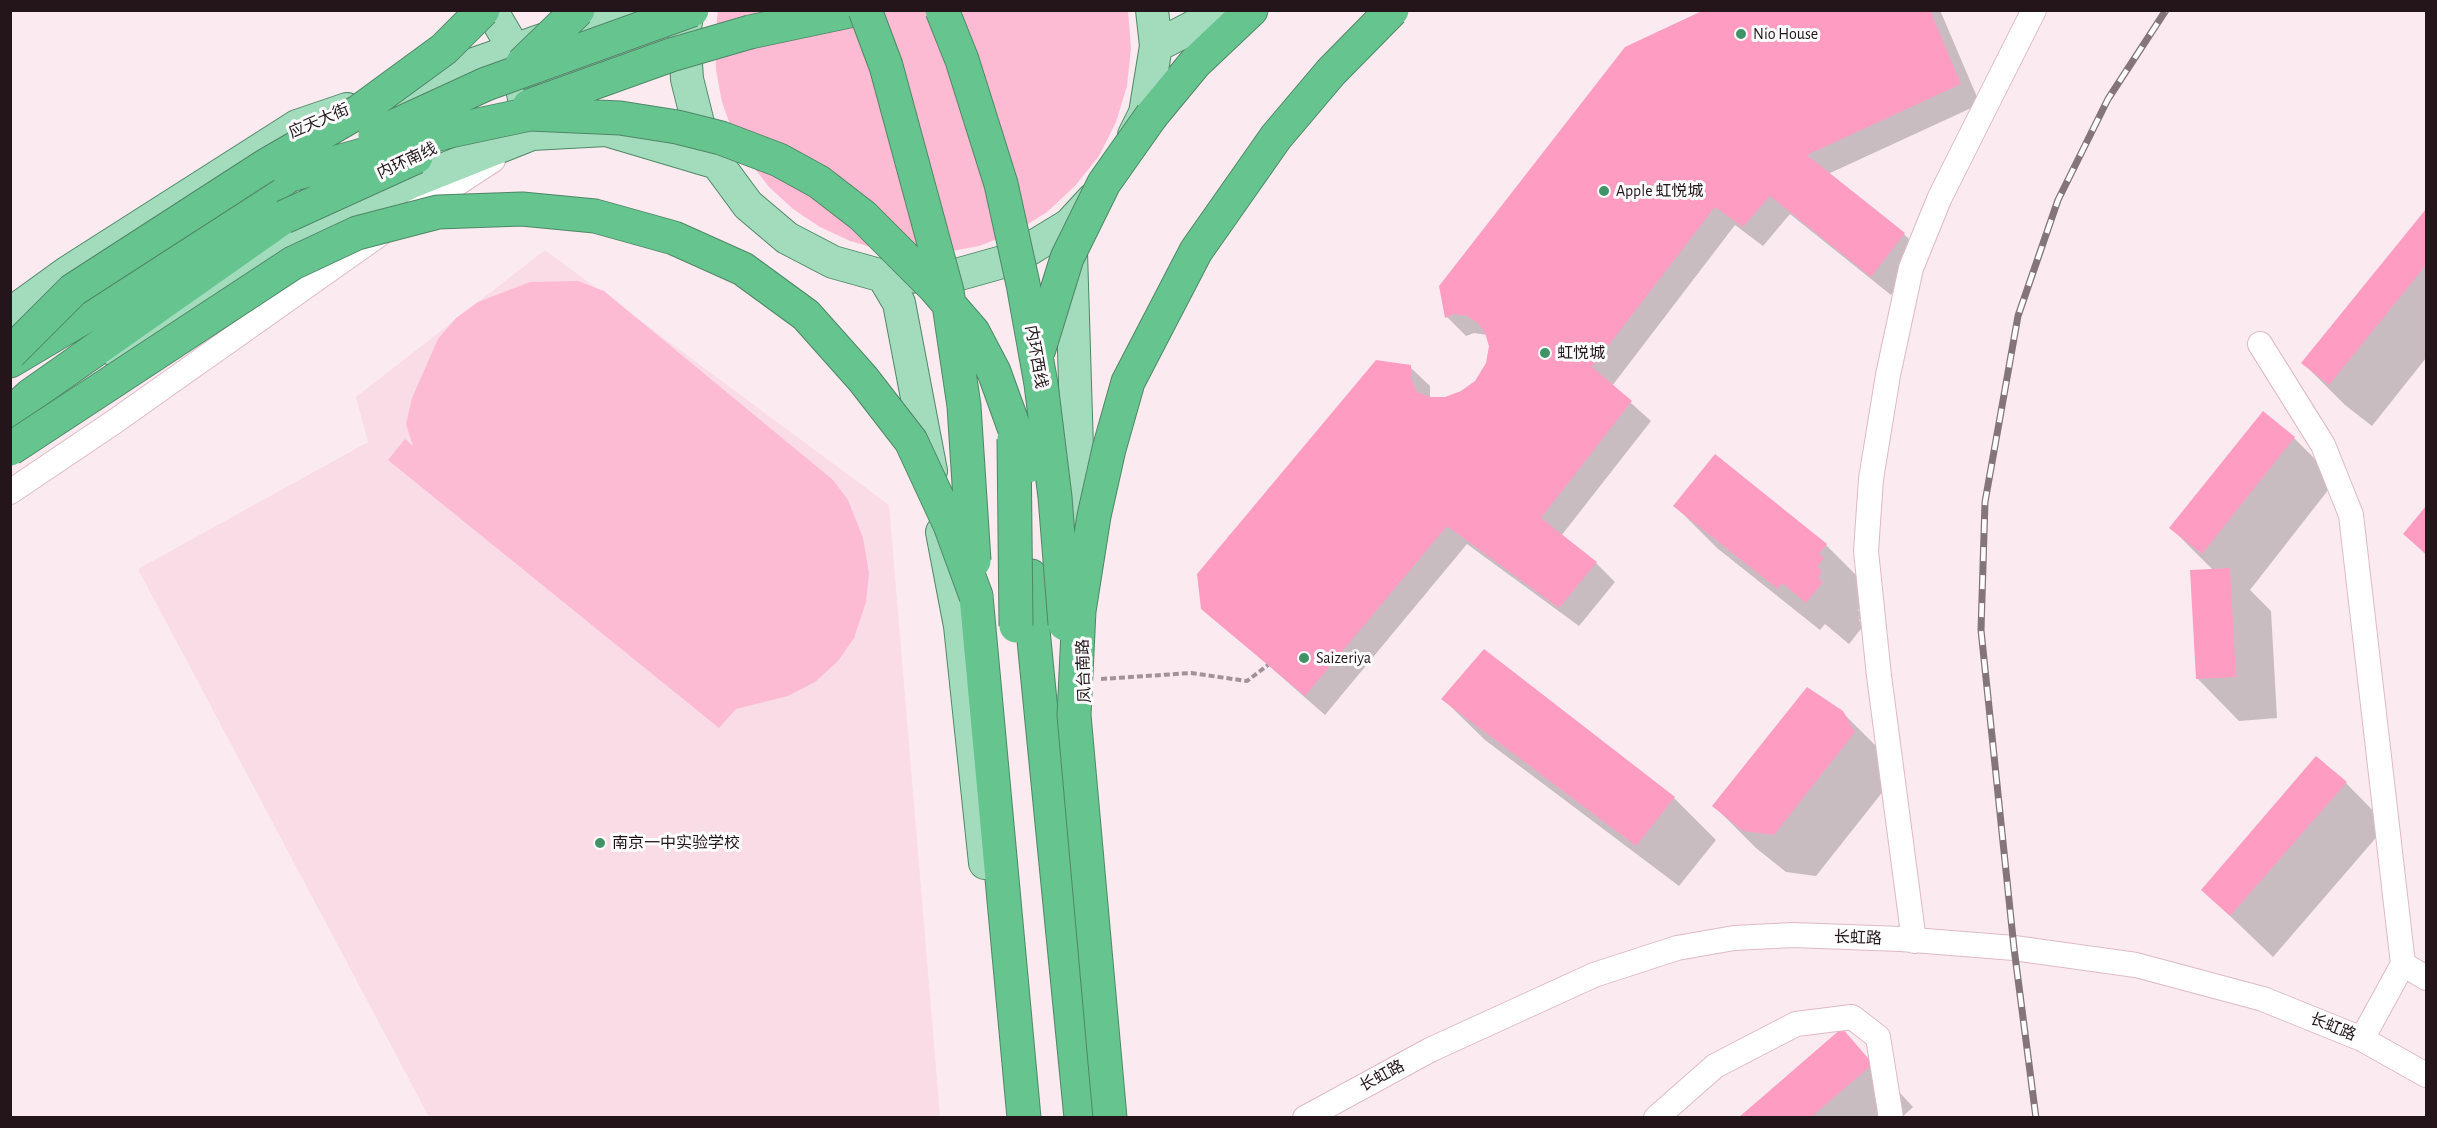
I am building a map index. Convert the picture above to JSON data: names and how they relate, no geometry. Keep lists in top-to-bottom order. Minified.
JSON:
{"streets":{"highway":["内环南线","内环西线"],"main road":["应天大街","凤台南路"],"street":["长虹路"]},"places":["Nio House","Apple 虹悦城","虹悦城","Saizeriya","南京一中实验学校"]}
